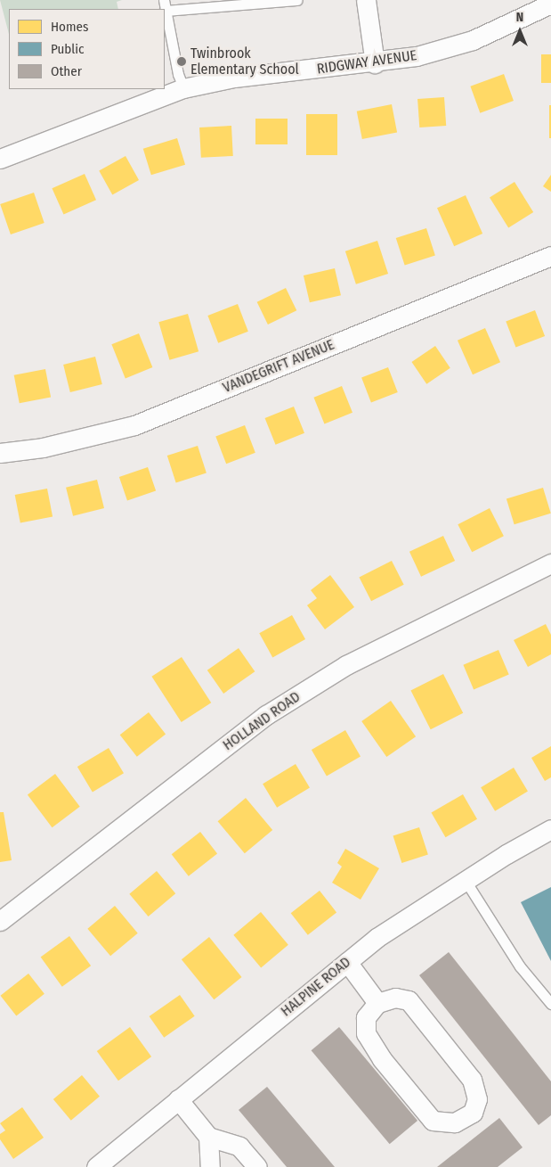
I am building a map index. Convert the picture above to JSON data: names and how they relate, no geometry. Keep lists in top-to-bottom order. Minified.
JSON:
{"streets":{"street":["RIDGWAY AVENUE","VANDEGRIFT AVENUE","HOLLAND ROAD","HALPINE ROAD"]},"places":["Twinbrook Elementary School"],"legend":["Homes","Public","Other"],"north":"top"}
